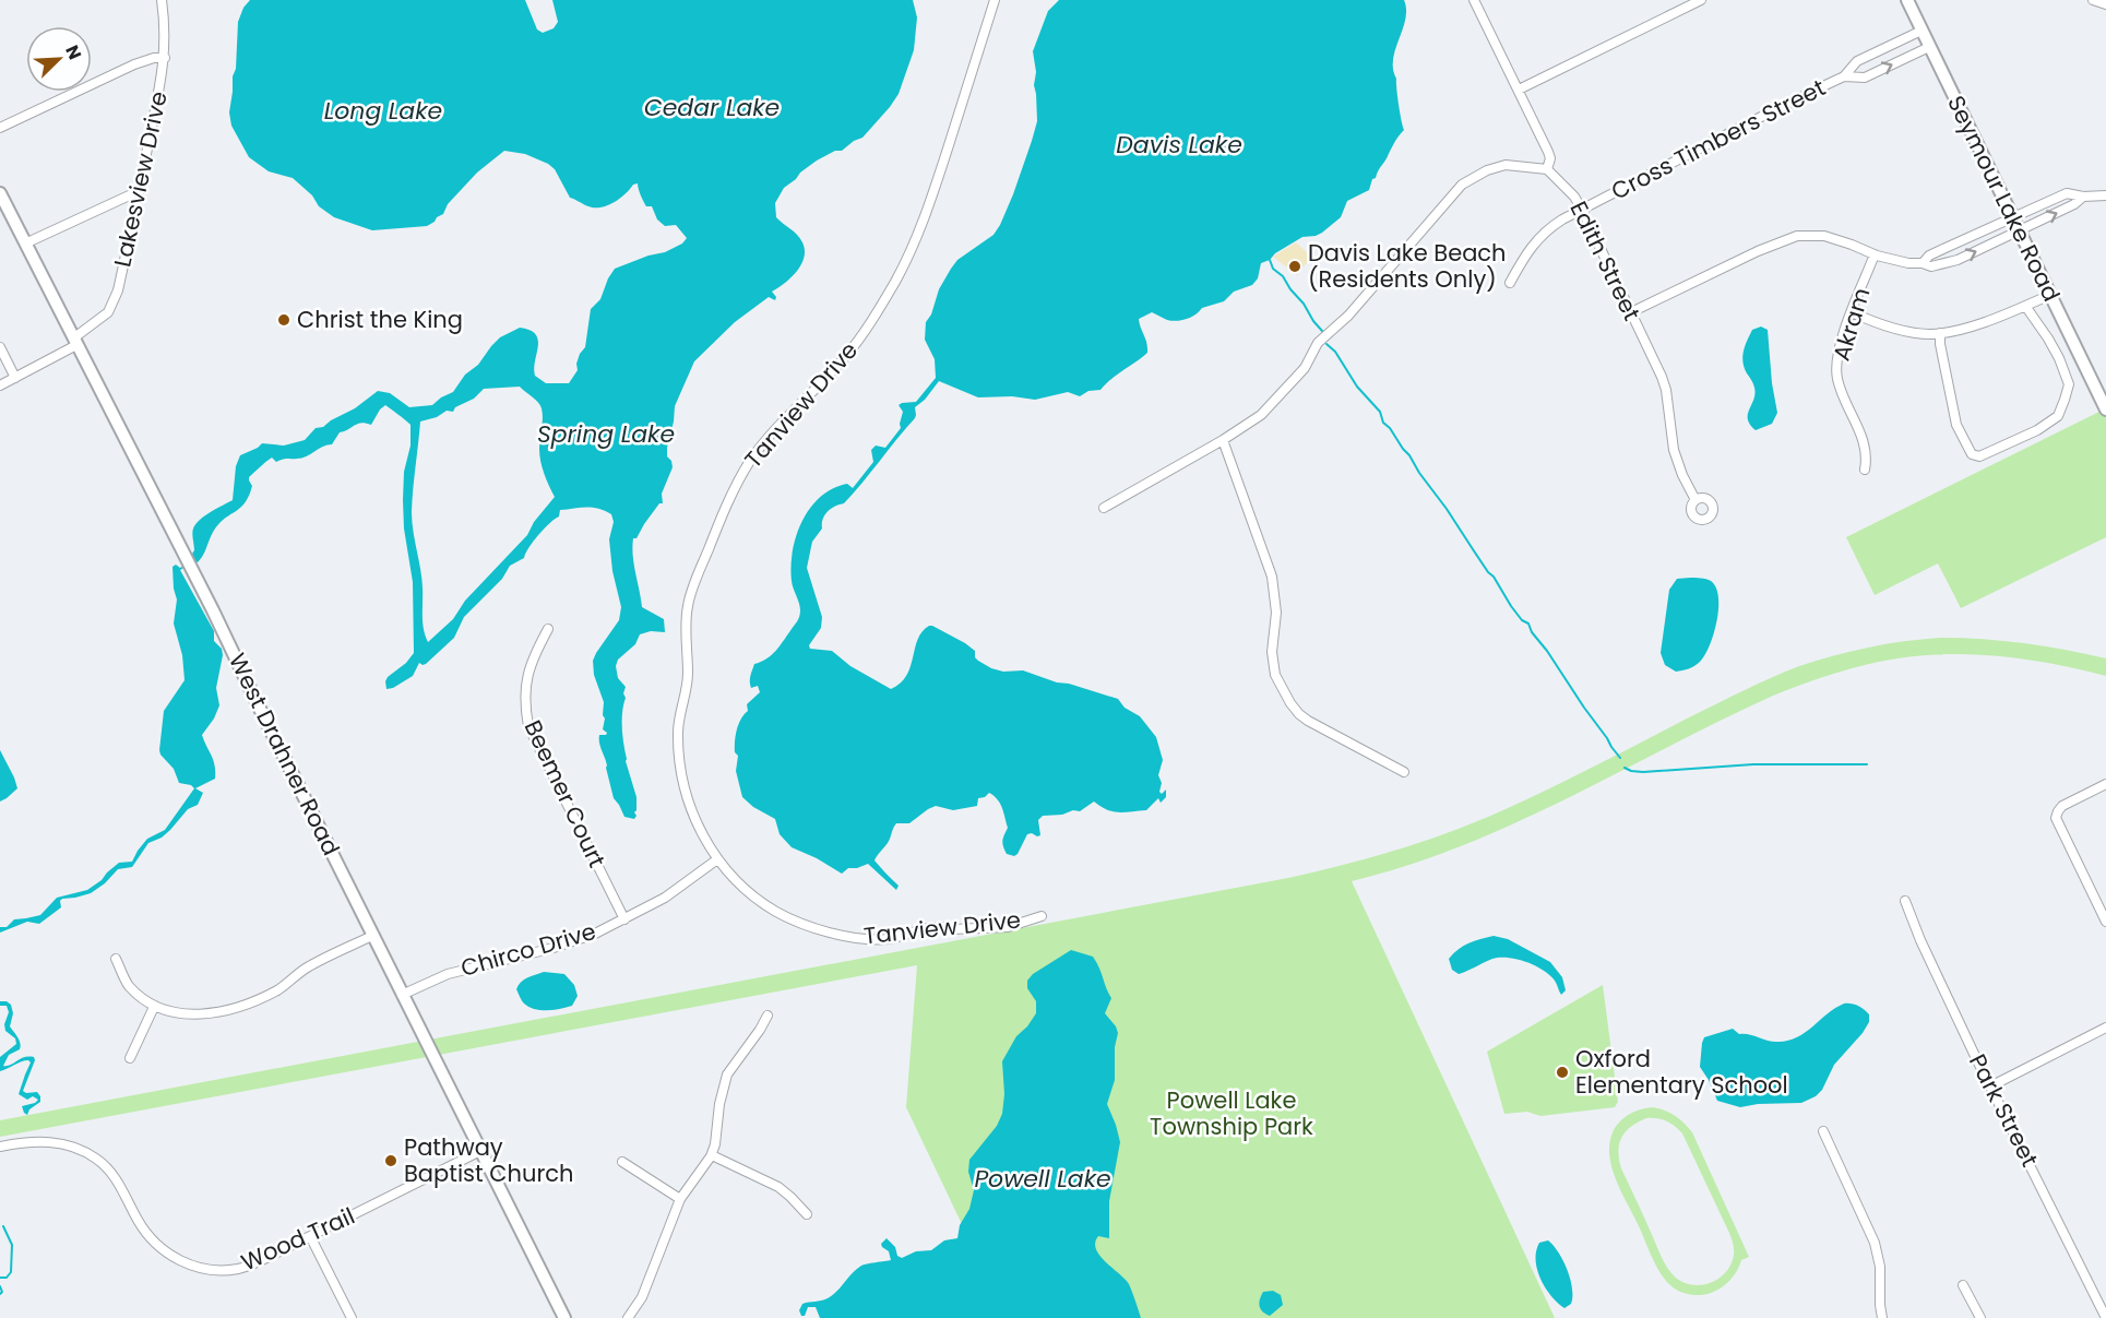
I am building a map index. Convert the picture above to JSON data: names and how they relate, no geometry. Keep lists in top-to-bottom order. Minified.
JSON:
{"streets":{"street":["Cross Timbers Street","Lakesview Drive","Seymour Lake Road","Edith Street","Akram","Tanview Drive","West Drahner Road","Beemer Court","Chirco Drive","Park Street","Wood Trail"]},"crossings":[["Cross Timbers Street","Seymour Lake Road"],["Cross Timbers Street","Edith Street"],["Lakesview Drive","West Drahner Road"],["Tanview Drive","Chirco Drive"],["West Drahner Road","Chirco Drive"],["West Drahner Road","Wood Trail"],["Beemer Court","Chirco Drive"]],"water":["Cedar Lake","Long Lake","Davis Lake","Spring Lake","Powell Lake"],"parks":["Powell Lake Township Park"],"places":["Davis Lake Beach (Residents Only)","Christ the King","Oxford Elementary School","Pathway Baptist Church"],"north":"top right"}
